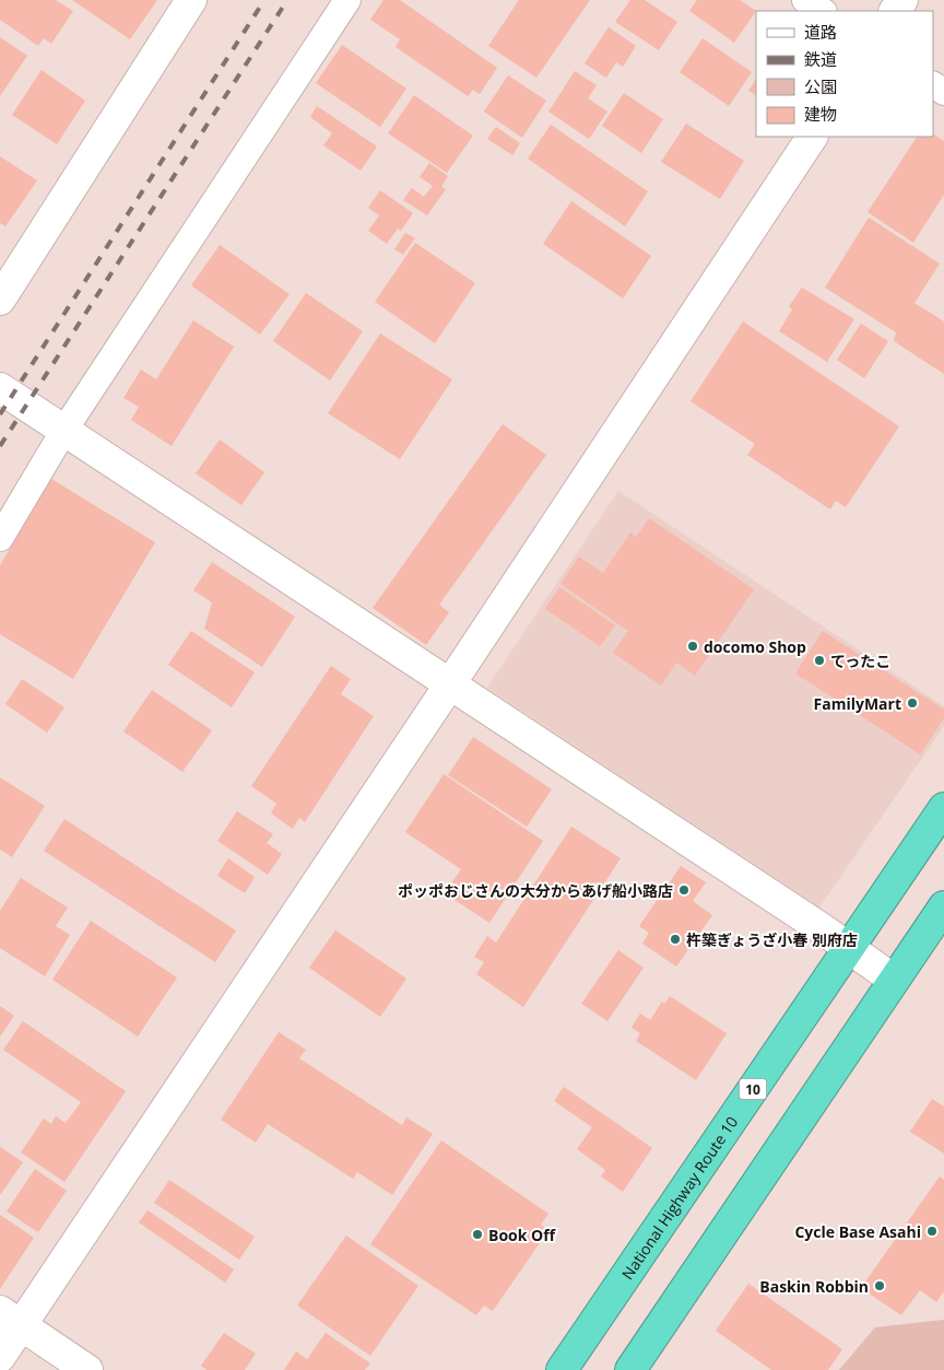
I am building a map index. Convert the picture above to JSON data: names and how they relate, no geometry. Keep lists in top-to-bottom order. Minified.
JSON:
{"streets":{"highway":["10","National Highway Route 10"]},"places":["docomo Shop","てったこ","FamilyMart","ポッポおじさんの大分からあげ船小路店","杵築ぎょうざ小春 別府店","Cycle Base Asahi","Book Off","Baskin Robbin"],"legend":["道路","鉄道","公園","建物"]}
